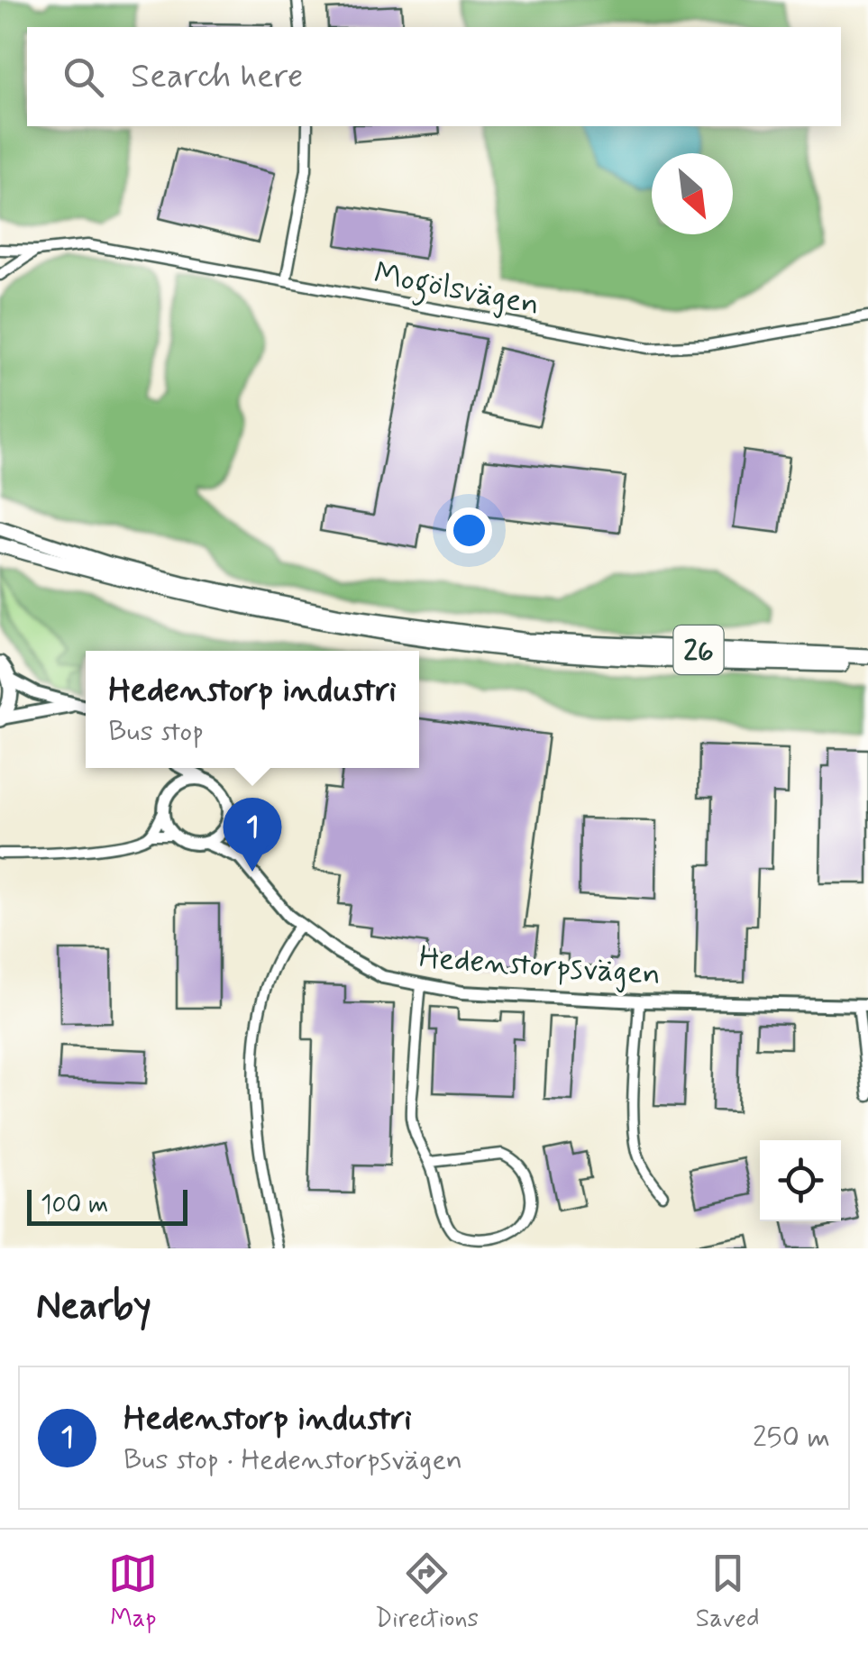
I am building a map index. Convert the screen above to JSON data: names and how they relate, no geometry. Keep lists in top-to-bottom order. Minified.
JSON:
{"streets":{"highway":["26"],"street":["Mogölsvägen","Hedenstorpsvägen"]},"scale_bar":"100 m","north":"bottom right","page":{"search":"Search here","popup":["Hedenstorp industri","Bus stop"],"pins":"1","scale":"100 m","heading":"Nearby","list":[{"mark":"1","name":"Hedenstorp industri","note":"Bus stop · Hedenstorpsvägen","value":"250 m"}],"nav":["Map","Directions","Saved"]}}
